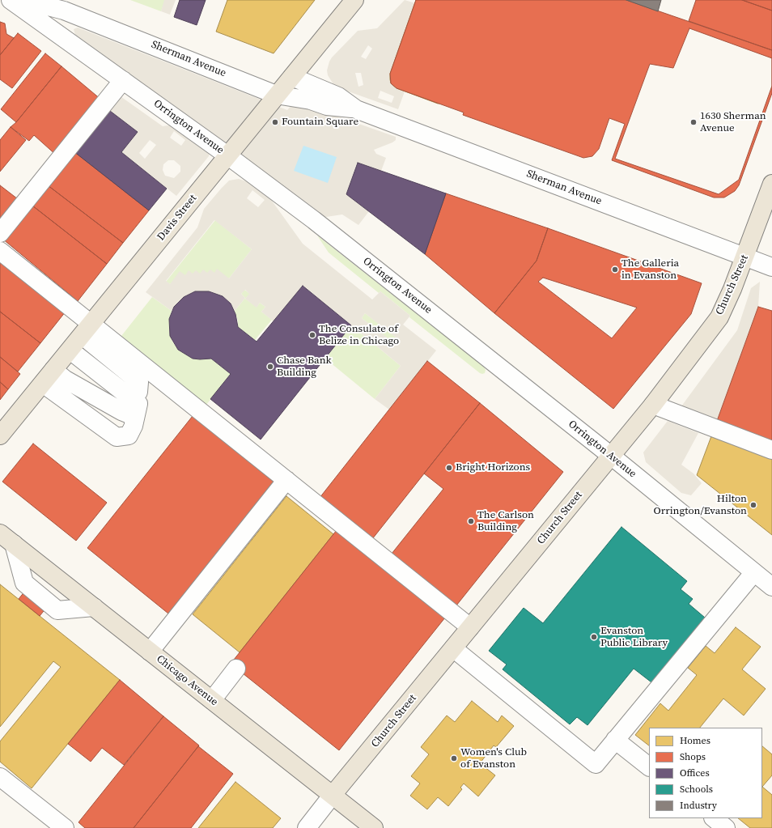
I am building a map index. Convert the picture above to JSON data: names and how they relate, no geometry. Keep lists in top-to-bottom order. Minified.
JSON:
{"streets":{"main road":["Davis Street","Church Street","Chicago Avenue"],"street":["Sherman Avenue","Orrington Avenue"]},"crossings":[["Sherman Avenue","Davis Street"],["Sherman Avenue","Church Street"],["Orrington Avenue","Davis Street"],["Orrington Avenue","Church Street"],["Church Street","Chicago Avenue"]],"places":["Fountain Square","1630 Sherman Avenue","The Galleria in Evanston","The Consulate of Belize in Chicago","Chase Bank Building","Bright Horizons","Hilton Orrington/Evanston","The Carlson Building","Evanston Public Library","Women's Club of Evanston"],"legend":["Homes","Shops","Offices","Schools","Industry"]}
